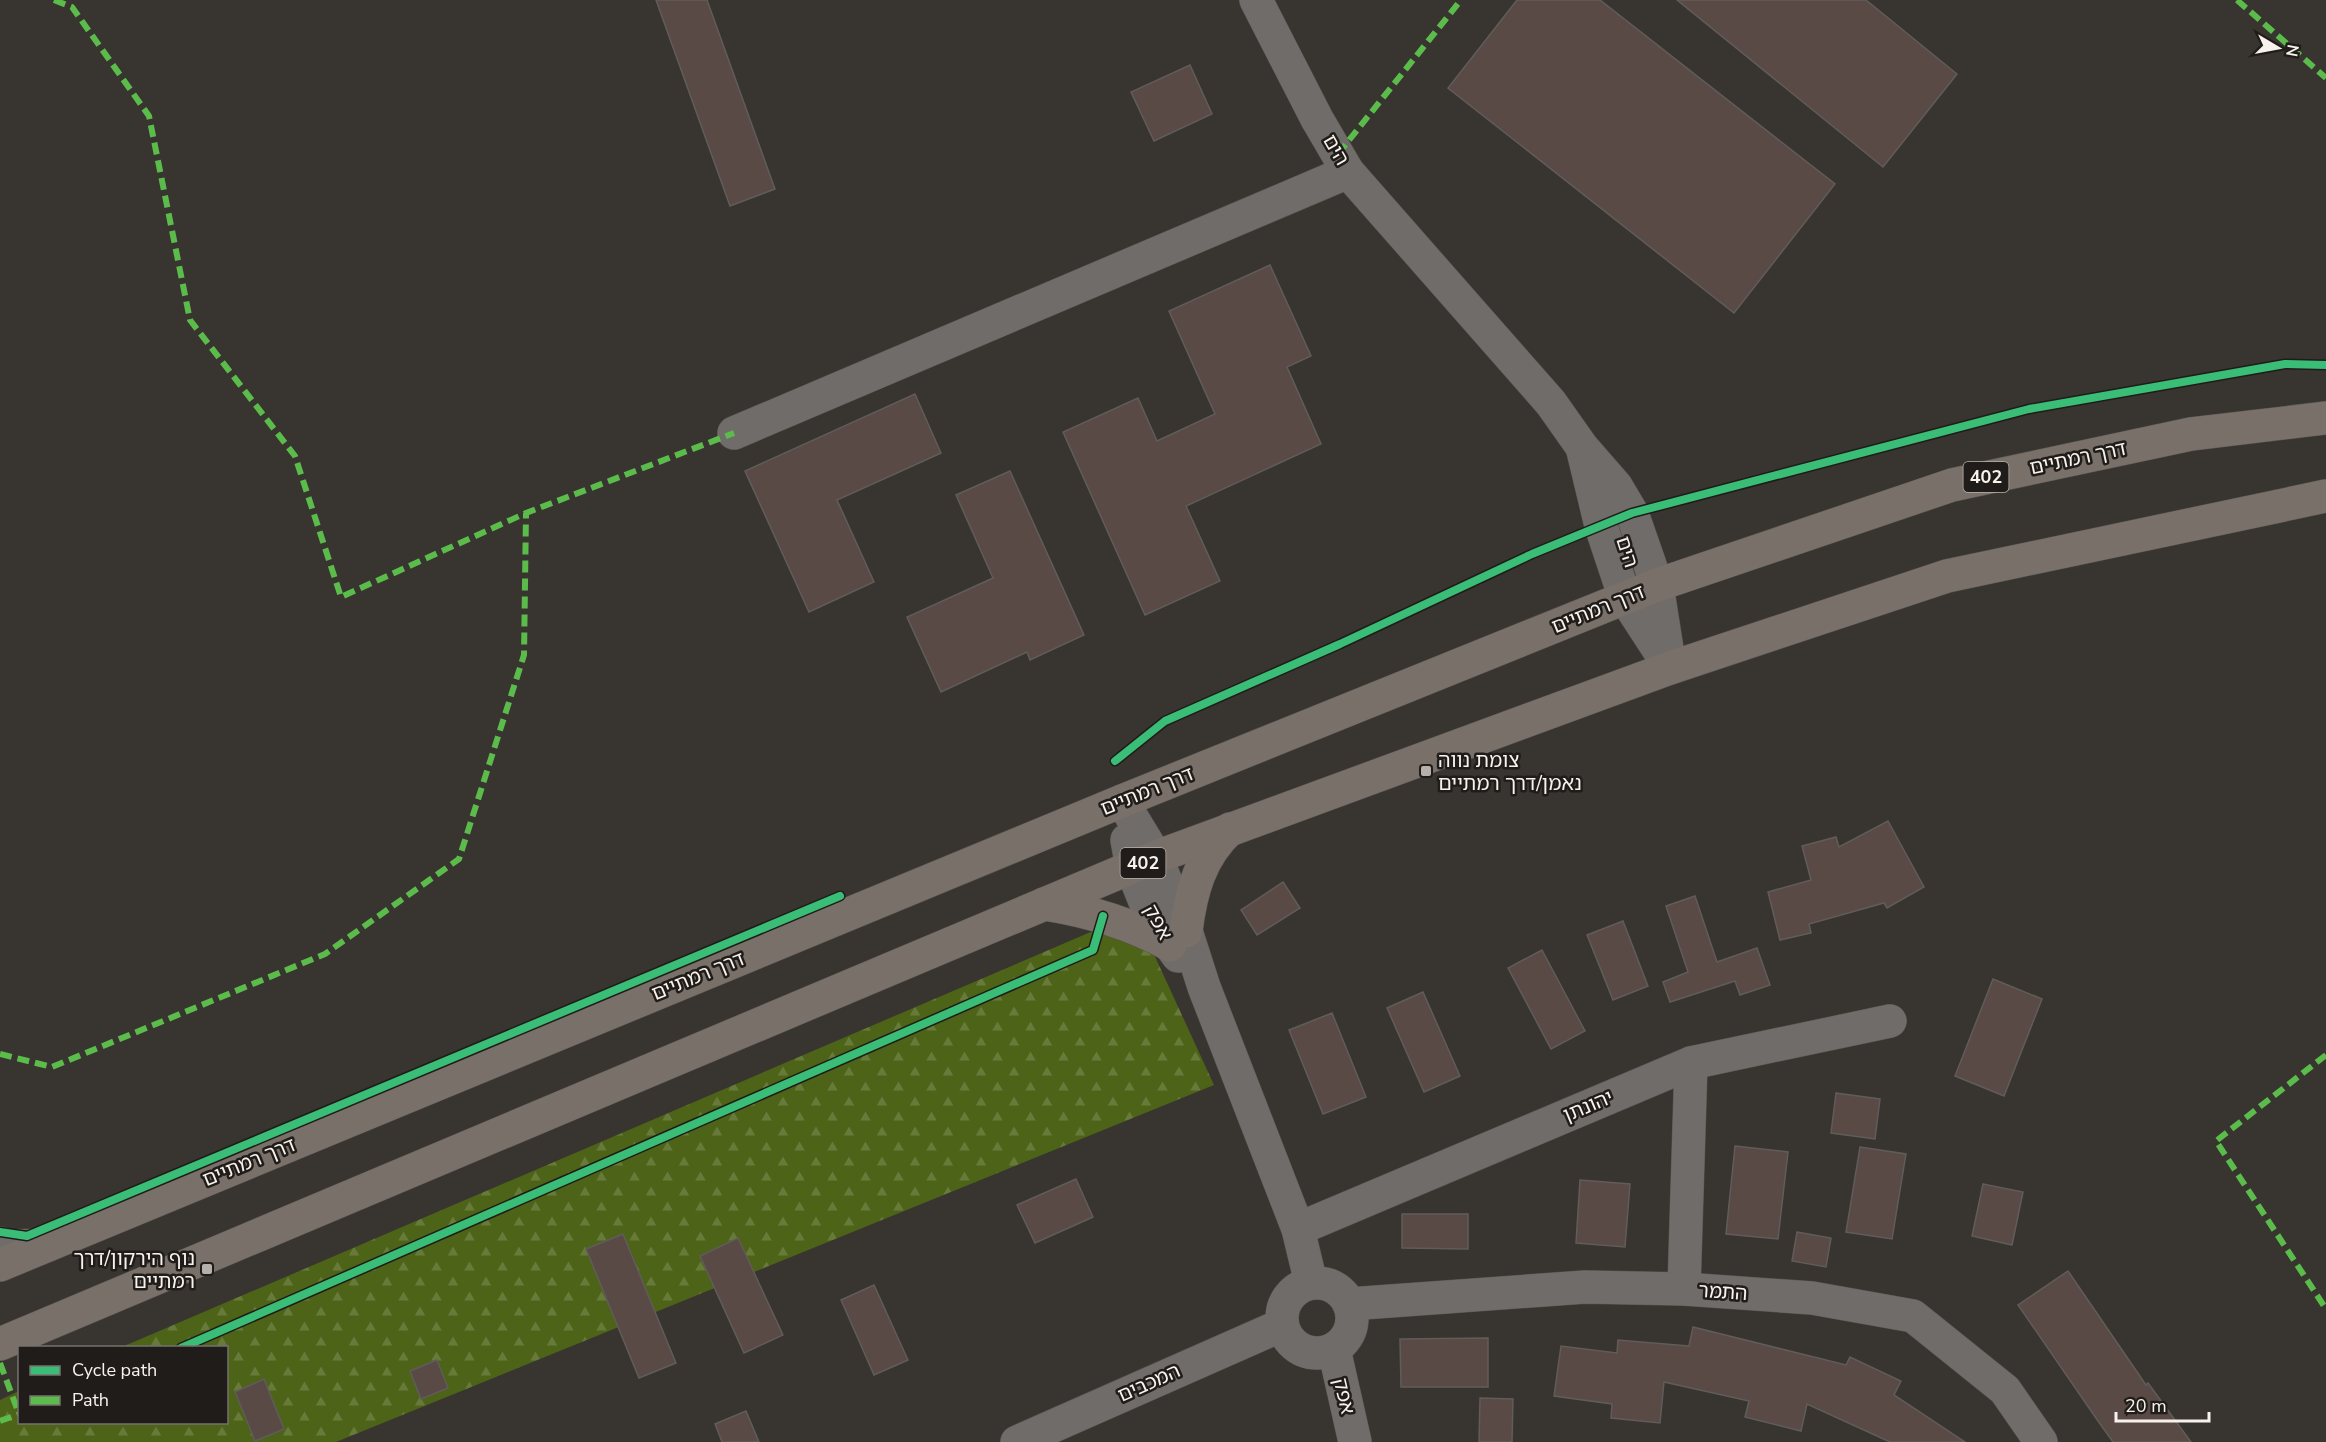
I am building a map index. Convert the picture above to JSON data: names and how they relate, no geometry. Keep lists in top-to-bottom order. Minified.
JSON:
{"streets":{"main road":["דרך רמתיים","402"],"street":["הים","אפק","יהונתן","התמר","המכבים"]},"crossings":[["הים","דרך רמתיים"],["הים","402"],["דרך רמתיים","אפק"],["402","אפק"],["אפק","יהונתן"],["אפק","התמר"],["אפק","המכבים"],["התמר","המכבים"]],"places":{"transit":["צומת נווה נאמן/דרך רמתיים","נוף הירקון/דרך רמתיים"]},"legend":["Cycle path","Path"],"scale_bar":"20 m","north":"right"}
